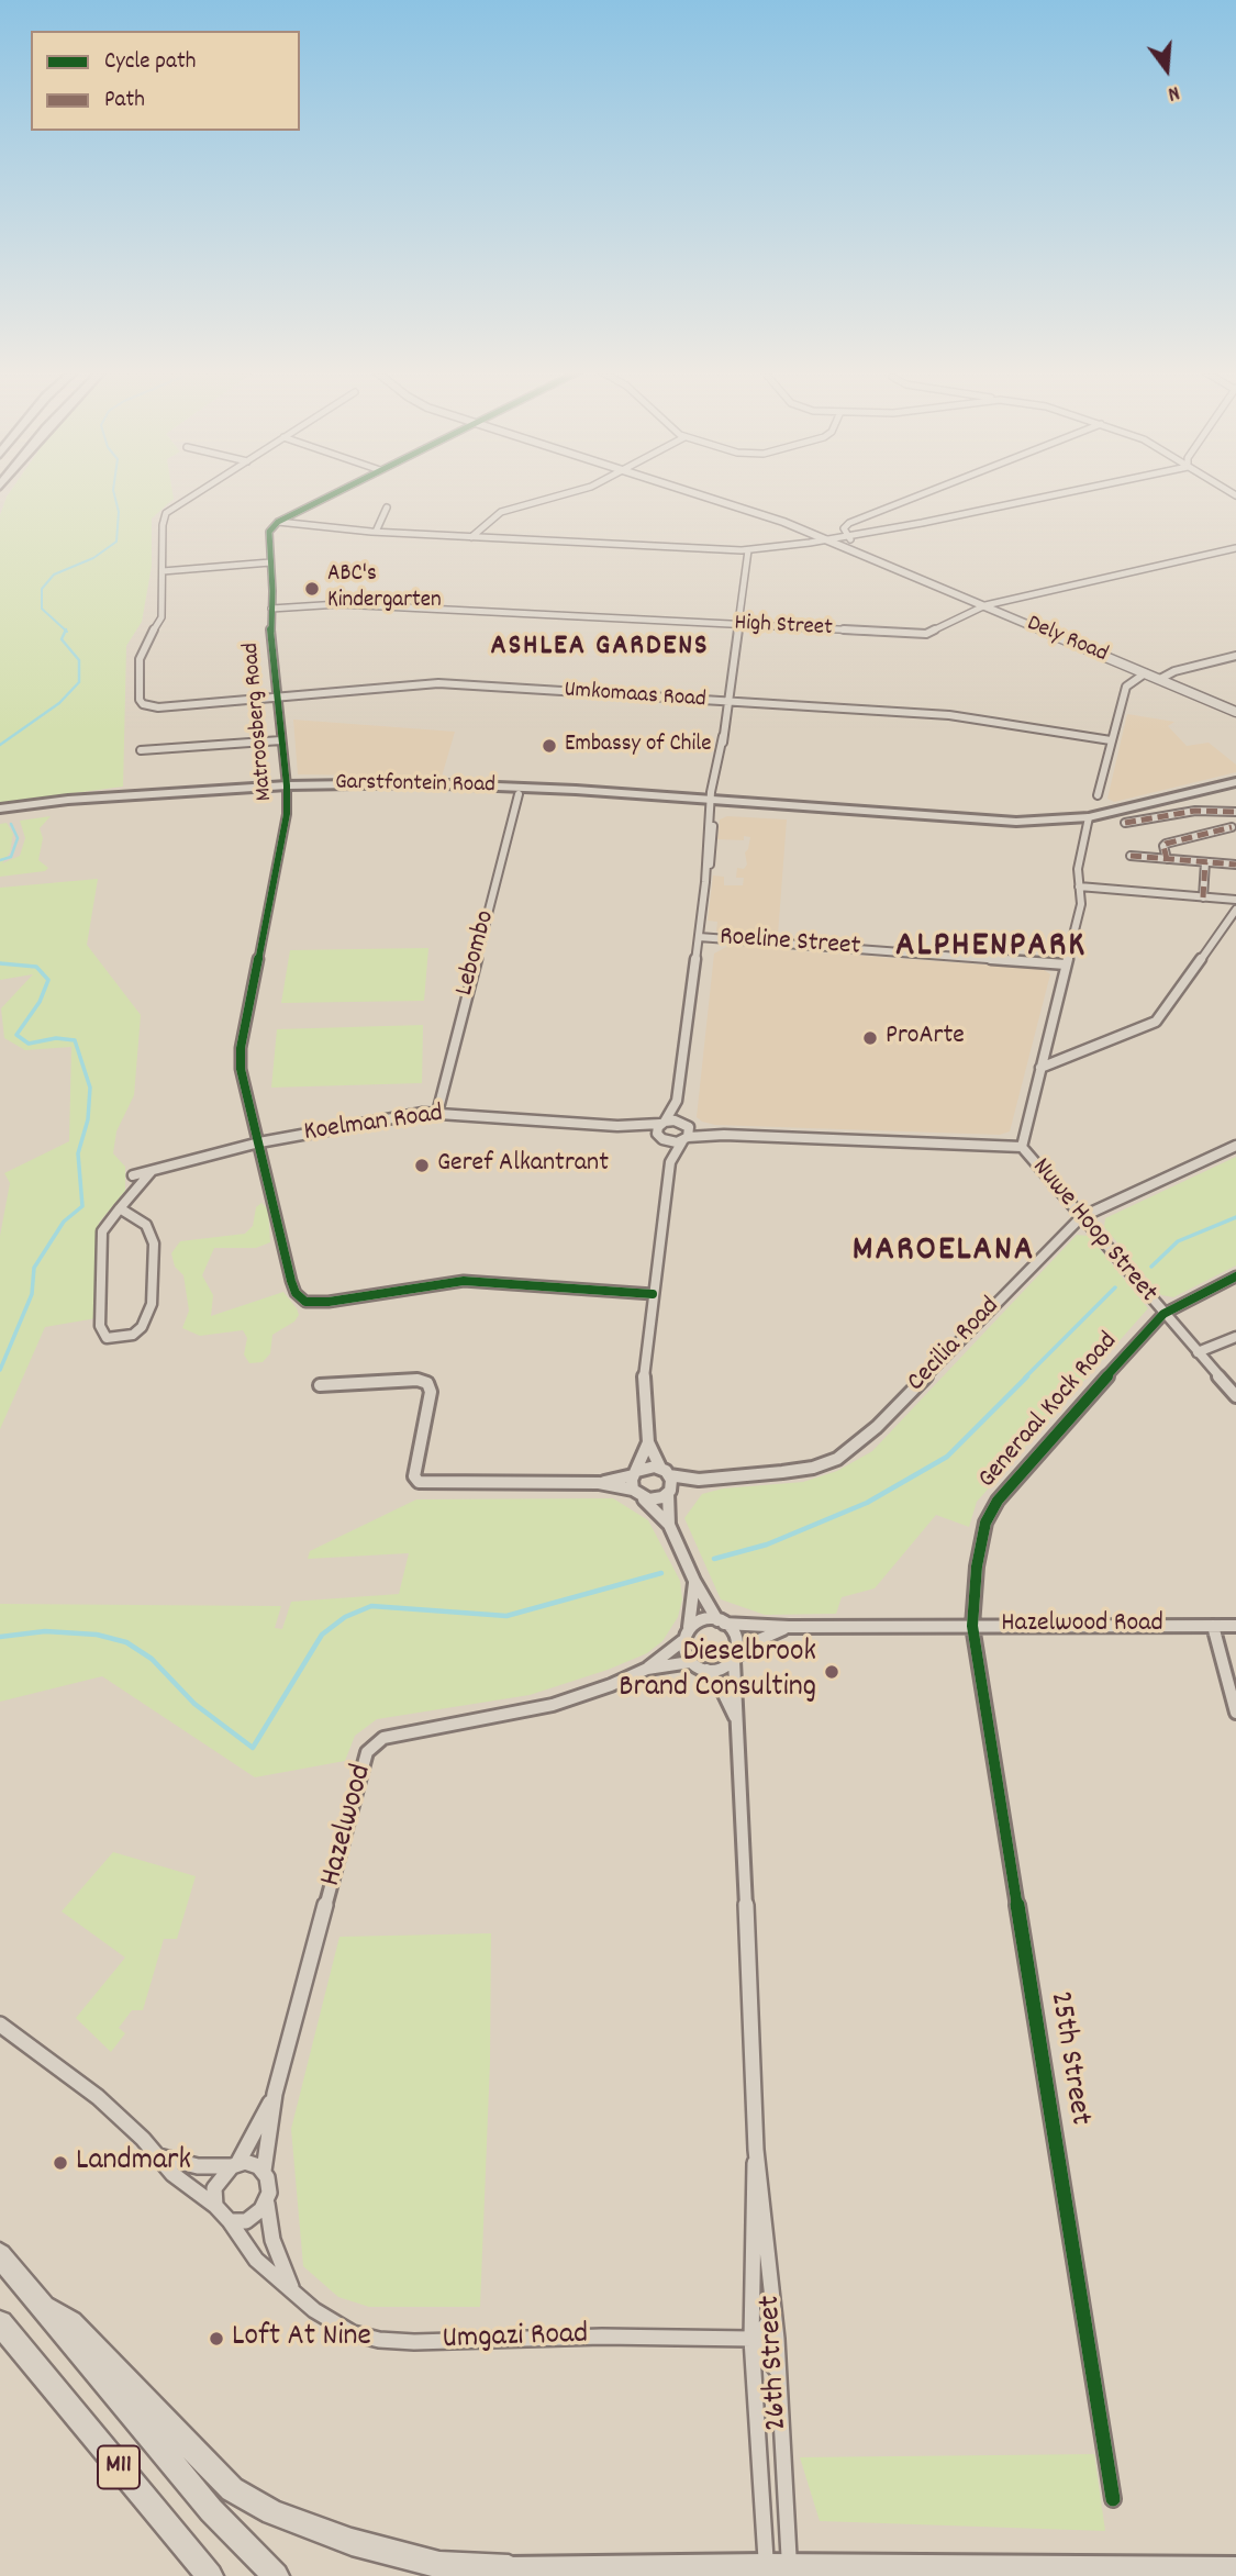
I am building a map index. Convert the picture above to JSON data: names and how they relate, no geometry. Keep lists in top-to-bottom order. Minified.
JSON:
{"streets":{"main road":["Garstfontein Road","M11"],"street":["High Street","Dely Road","Umkomaas Road","Matroosberg Road","Roeline Street","Lebombo","Koelman Road","Nuwe Hoop Street","Cecilia Road","Generaal Kock Road","Hazelwood Road","Hazelwood","25th Street","Umgazi Road","26th Street"]},"crossings":[["High Street","Dely Road"],["High Street","Matroosberg Road"],["Umkomaas Road","Matroosberg Road"],["Matroosberg Road","Garstfontein Road"],["Matroosberg Road","Koelman Road"],["Garstfontein Road","Lebombo"],["Garstfontein Road","Nuwe Hoop Street"],["Roeline Street","Nuwe Hoop Street"],["Lebombo","Koelman Road"],["Nuwe Hoop Street","Cecilia Road"],["Nuwe Hoop Street","Generaal Kock Road"],["Generaal Kock Road","Hazelwood Road"],["Generaal Kock Road","25th Street"],["Hazelwood Road","Hazelwood"],["Hazelwood Road","25th Street"],["Hazelwood Road","26th Street"],["Hazelwood","26th Street"],["Umgazi Road","26th Street"]],"districts":["ASHLEA GARDENS","ALPHENPARK","MAROELANA"],"places":["ABC's Kindergarten","Embassy of Chile","ProArte","Geref Alkantrant","Dieselbrook Brand Consulting","Landmark","Loft At Nine"],"legend":["Cycle path","Path"],"north":"bottom"}
